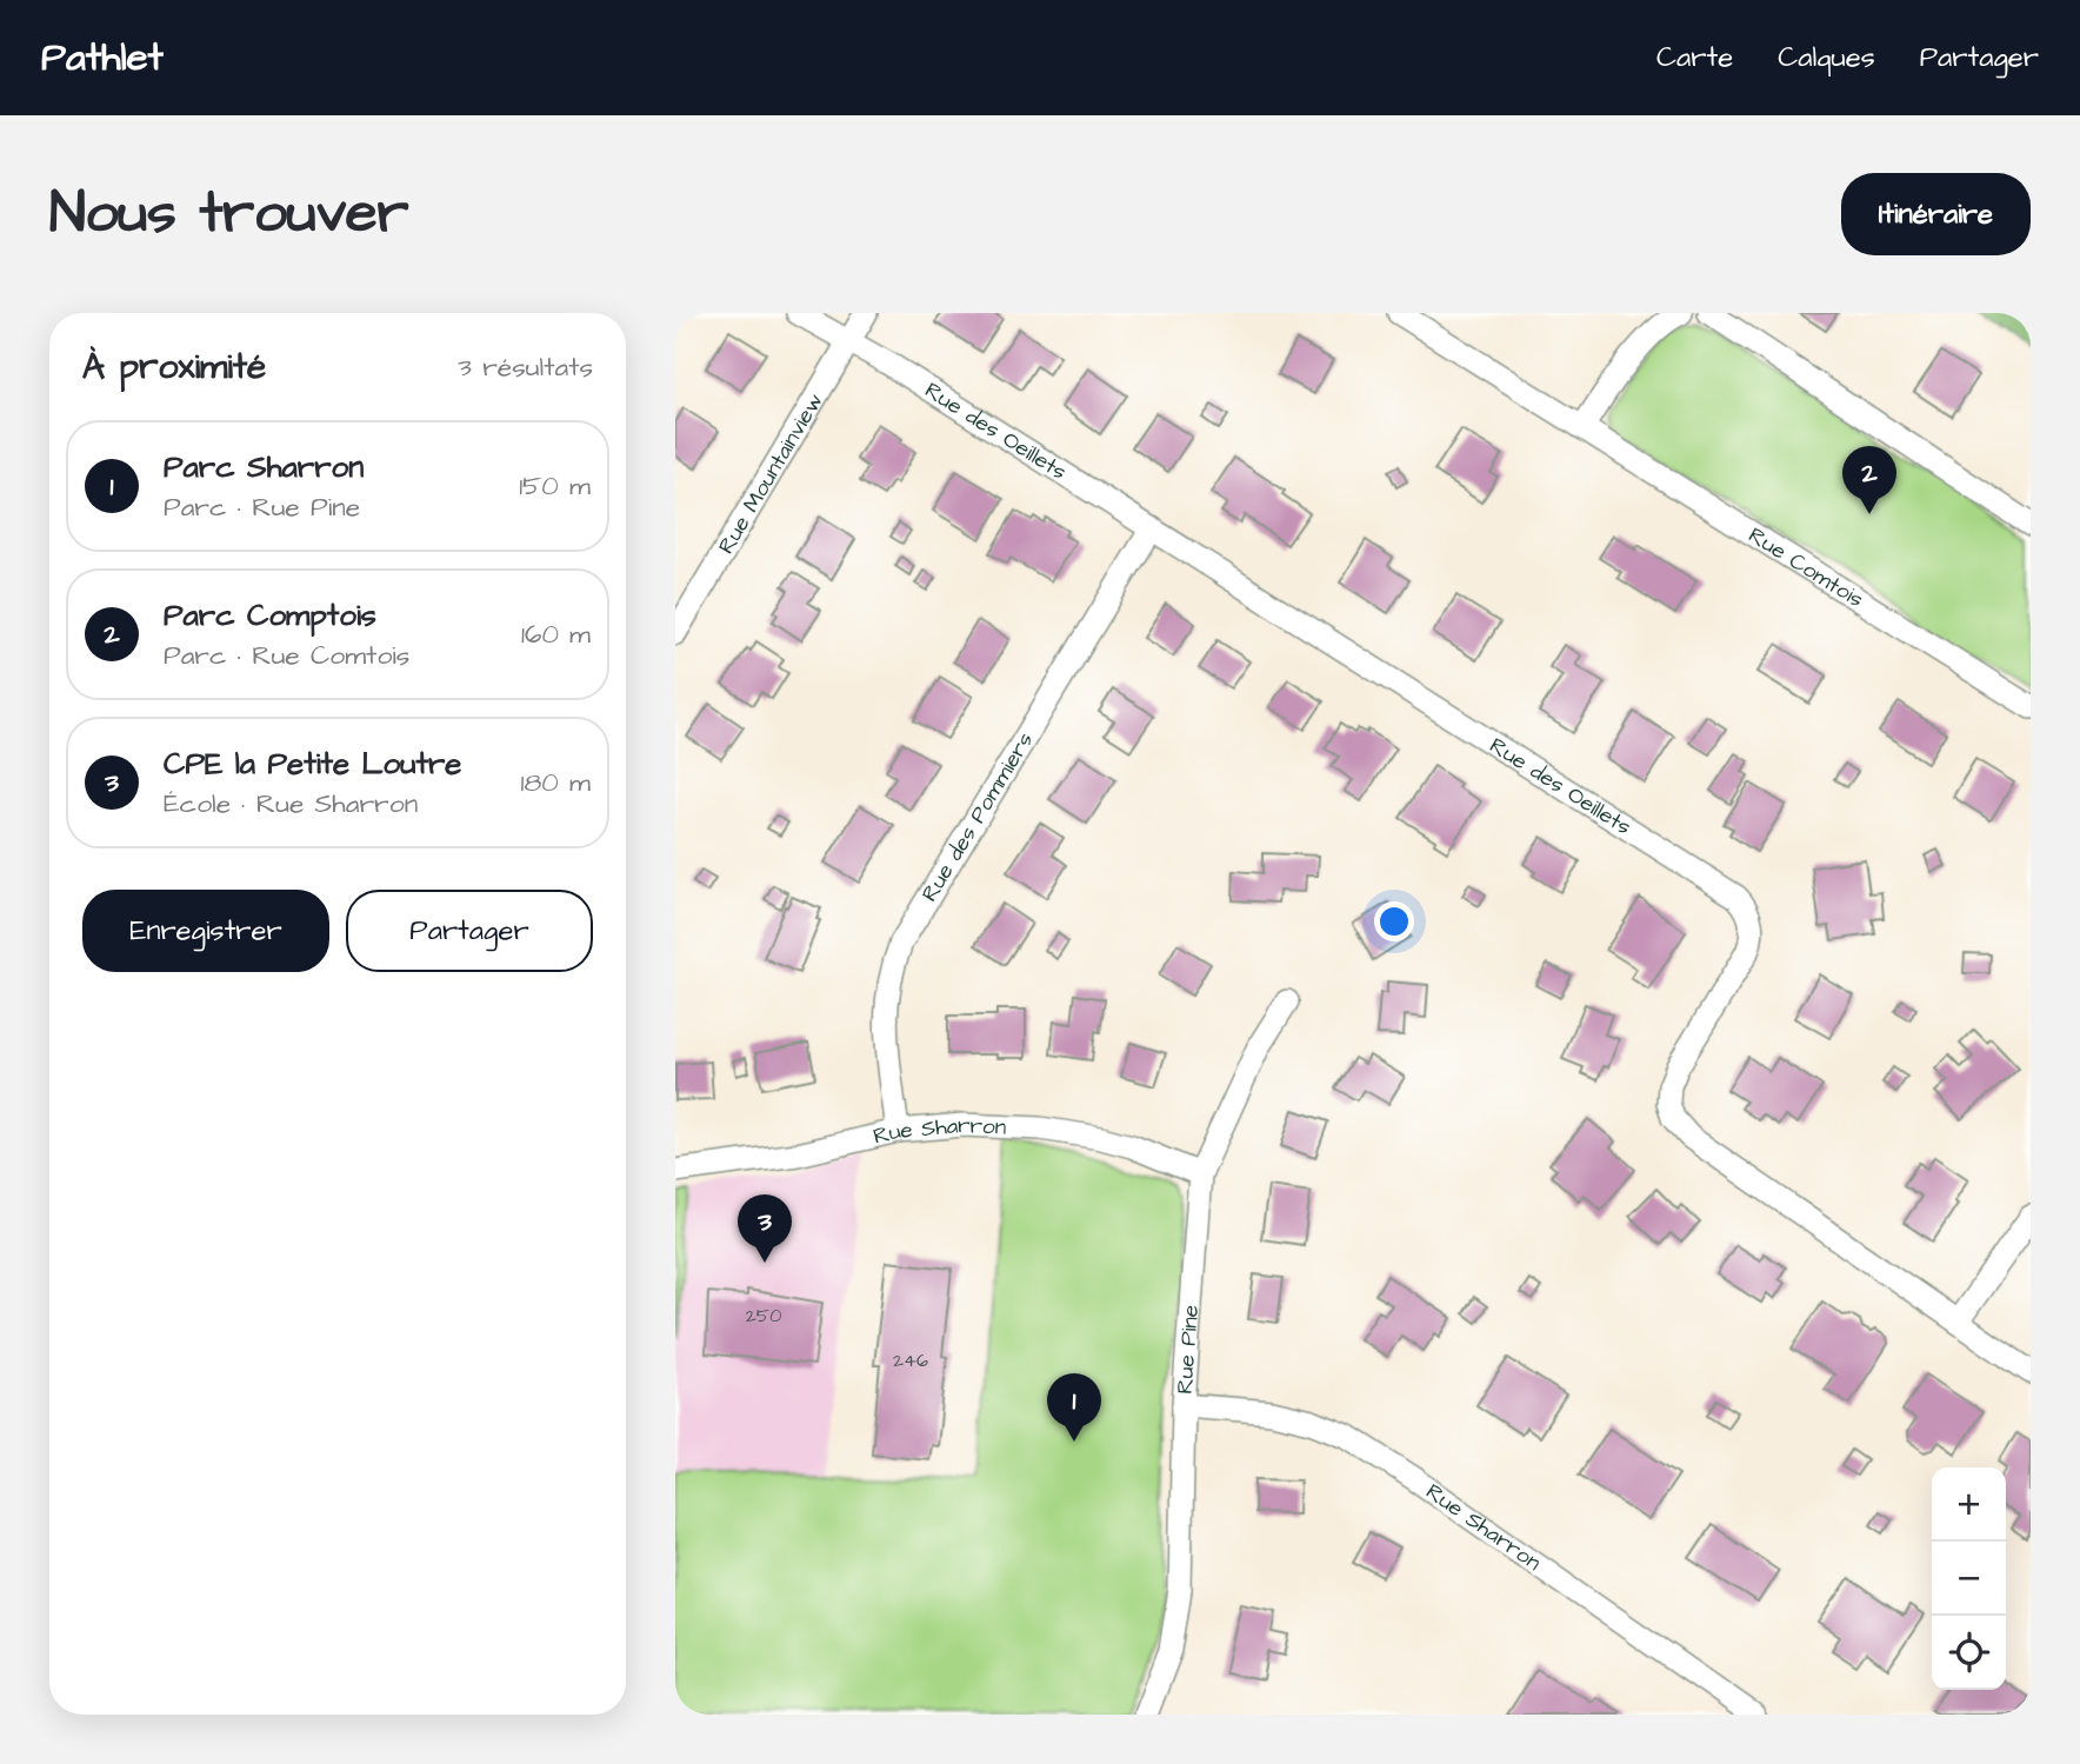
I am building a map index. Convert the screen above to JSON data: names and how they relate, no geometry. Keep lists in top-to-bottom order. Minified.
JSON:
{"streets":{"street":["Rue des Oeillets","Rue Mountainview","Rue Comtois","Rue des Pommiers","Rue Sharron","Rue Pine"]},"crossings":[["Rue des Oeillets","Rue Mountainview"],["Rue des Oeillets","Rue des Pommiers"],["Rue des Pommiers","Rue Sharron"],["Rue Sharron","Rue Pine"]],"house_numbers":["250","246"],"page":{"header":"Pathlet","nav":["Carte","Calques","Partager"],"buttons":["Itinéraire",["Enregistrer","Partager"]],"title":"Nous trouver","heading":["À proximité","3 résultats"],"list":[{"mark":"1","name":"Parc Sharron","note":"Parc · Rue Pine","value":"150 m"},{"mark":"2","name":"Parc Comptois","note":"Parc · Rue Comtois","value":"160 m"},{"mark":"3","name":"CPE la Petite Loutre","note":"École · Rue Sharron","value":"180 m"}],"pins":["2","3","1"],"map_buttons":["+","−"]}}
